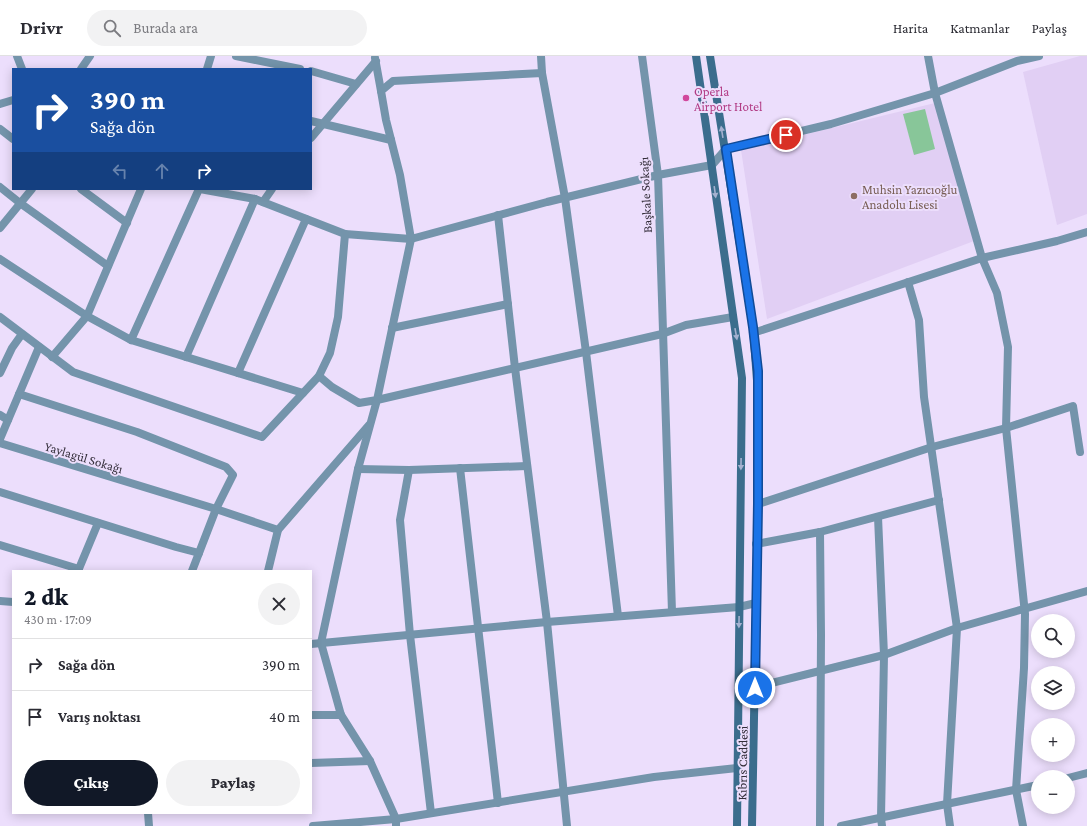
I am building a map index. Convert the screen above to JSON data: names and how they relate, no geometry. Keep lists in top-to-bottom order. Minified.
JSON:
{"streets":{"main road":["Kıbrıs Caddesi"],"street":["Başkale Sokağı","Yaylagül Sokağı"]},"places":["Operla Airport Hotel","Muhsin Yazıcıoğlu Anadolu Lisesi"],"page":{"header":"Drivr","search":"Burada ara","nav":["Harita","Katmanlar","Paylaş"],"turn":["390 m","Sağa dön"],"heading":["2 dk","430 m · 17:09"],"map_buttons":["+","−"],"list":[{"name":"Sağa dön","value":"390 m"},{"name":"Varış noktası","value":"40 m"}],"buttons":["Çıkış","Paylaş"]}}
